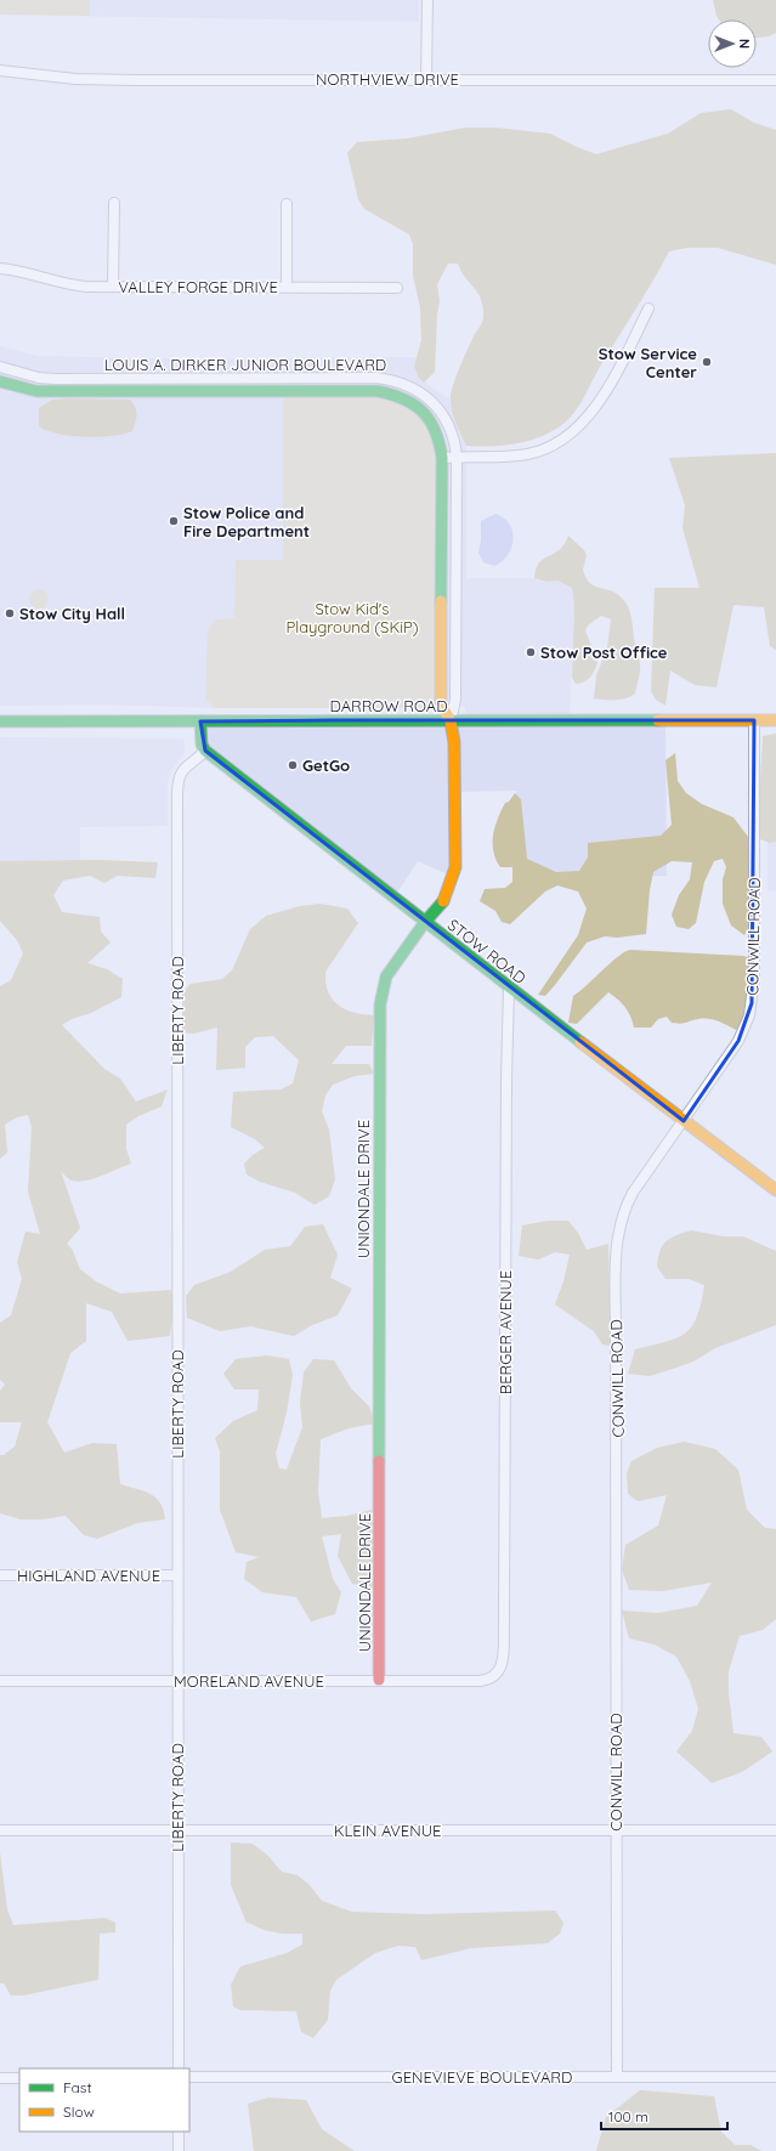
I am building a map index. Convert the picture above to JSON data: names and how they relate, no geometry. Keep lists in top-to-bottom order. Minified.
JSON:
{"streets":{"street":["NORTHVIEW DRIVE","VALLEY FORGE DRIVE","LOUIS A. DIRKER JUNIOR BOULEVARD","DARROW ROAD","CONWILL ROAD","STOW ROAD","LIBERTY ROAD","UNIONDALE DRIVE","BERGER AVENUE","HIGHLAND AVENUE","MORELAND AVENUE","KLEIN AVENUE","GENEVIEVE BOULEVARD"]},"crossings":[["LOUIS A. DIRKER JUNIOR BOULEVARD","DARROW ROAD"],["LOUIS A. DIRKER JUNIOR BOULEVARD","UNIONDALE DRIVE"],["DARROW ROAD","CONWILL ROAD"],["DARROW ROAD","UNIONDALE DRIVE"],["CONWILL ROAD","STOW ROAD"],["CONWILL ROAD","KLEIN AVENUE"],["CONWILL ROAD","GENEVIEVE BOULEVARD"],["STOW ROAD","LIBERTY ROAD"],["STOW ROAD","UNIONDALE DRIVE"],["STOW ROAD","BERGER AVENUE"],["LIBERTY ROAD","HIGHLAND AVENUE"],["LIBERTY ROAD","MORELAND AVENUE"],["LIBERTY ROAD","KLEIN AVENUE"],["UNIONDALE DRIVE","MORELAND AVENUE"],["BERGER AVENUE","MORELAND AVENUE"]],"parks":["Stow Kid's Playground (SKiP)"],"places":["Stow Service Center","Stow Police and Fire Department","Stow City Hall","Stow Post Office","GetGo"],"legend":["Fast","Slow"],"scale_bar":"100 m","north":"right"}
